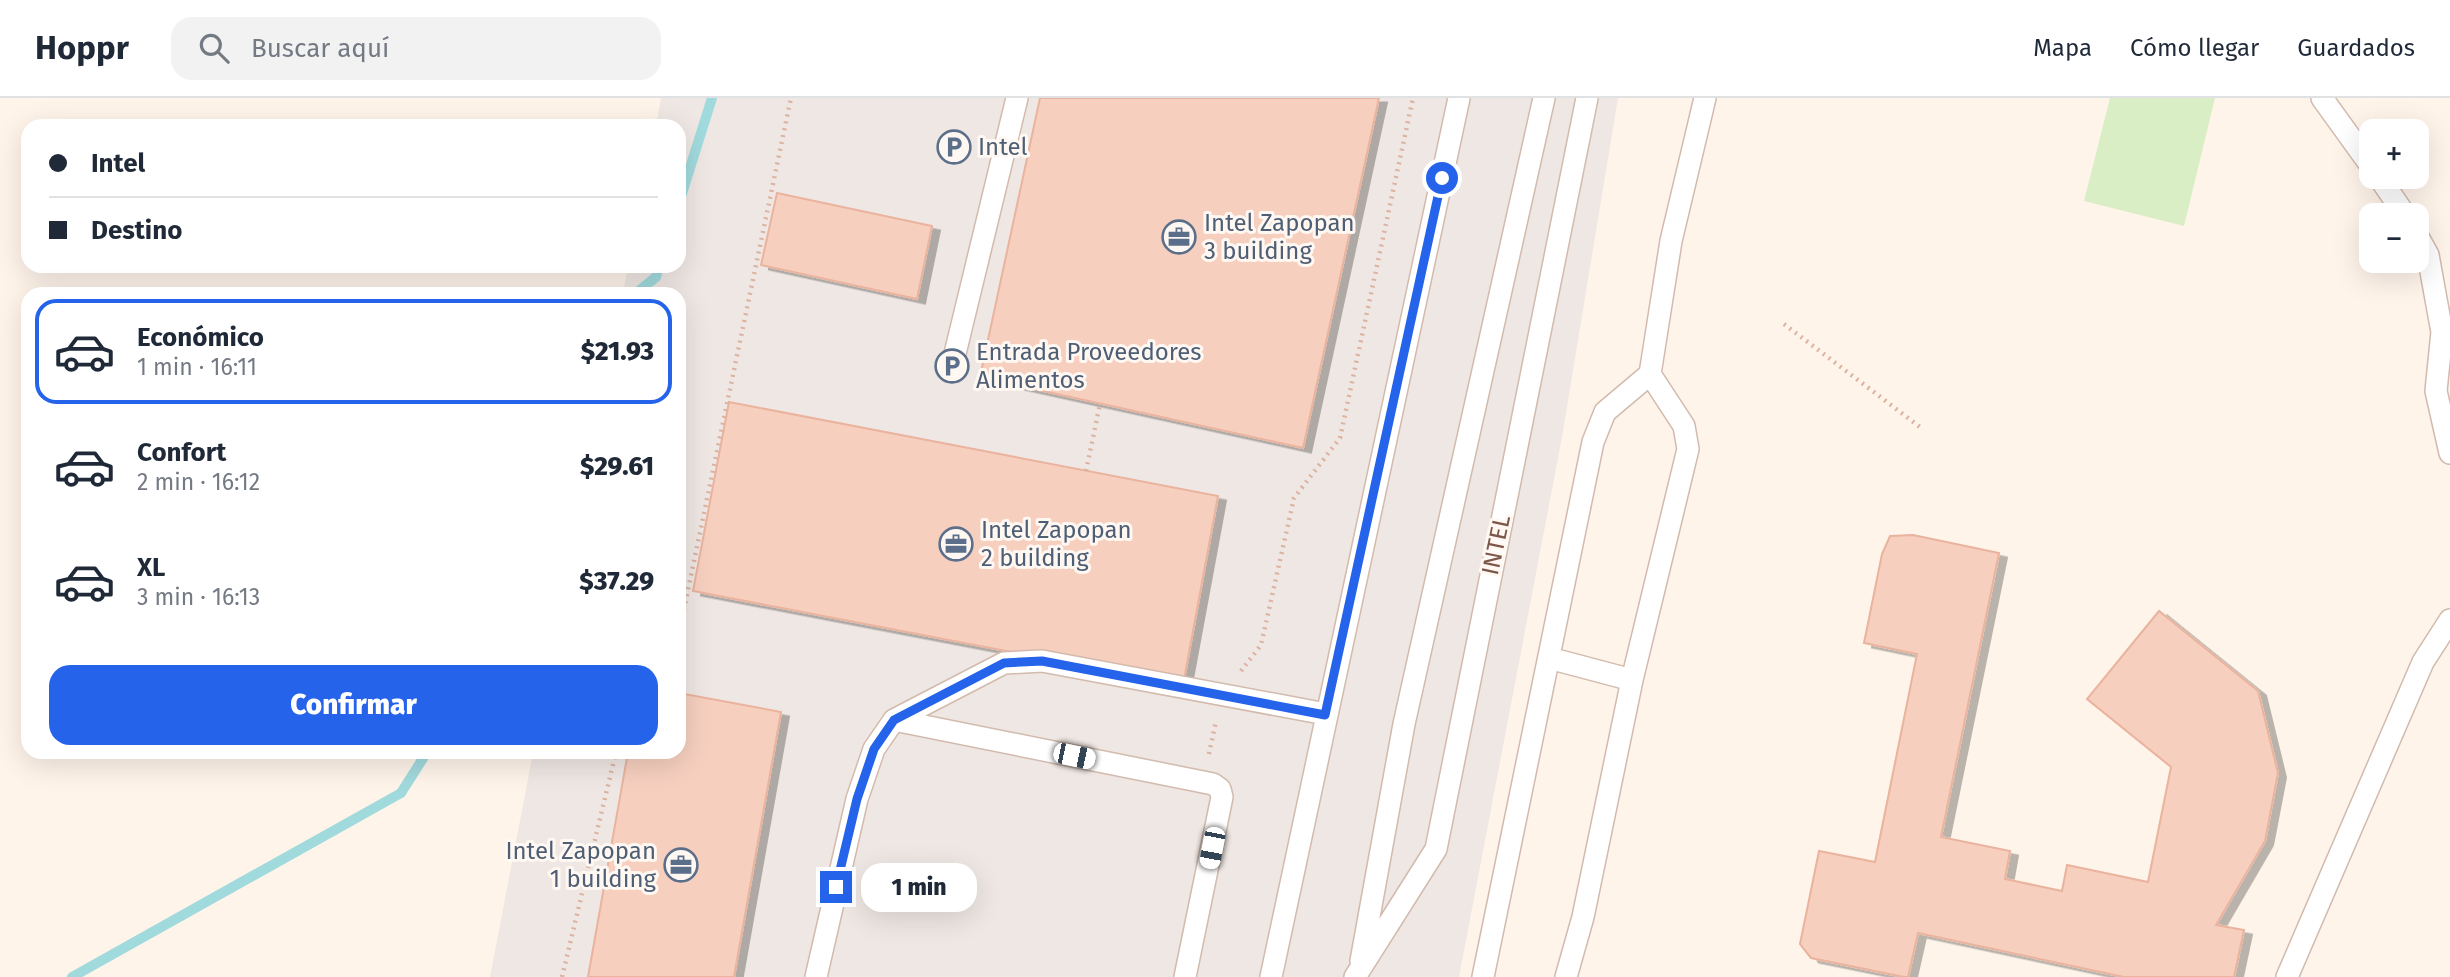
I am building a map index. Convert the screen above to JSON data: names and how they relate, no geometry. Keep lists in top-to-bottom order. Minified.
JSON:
{"streets":{"lane":["INTEL"]},"places":{"parking":["Intel","Entrada Proveedores Alimentos"],"office":["Intel Zapopan 3 building","Intel Zapopan 2 building","Intel Zapopan 1 building"]},"page":{"header":"Hoppr","search":"Buscar aquí","nav":["Mapa","Cómo llegar","Guardados"],"map_buttons":["+","−"],"banner":["Intel","Destino"],"list":[{"name":"Económico","note":"1 min · 16:11","value":"$21.93"},{"name":"Confort","note":"2 min · 16:12","value":"$29.61"},{"name":"XL","note":"3 min · 16:13","value":"$37.29"}],"buttons":"Confirmar","bubble":"1 min"}}
